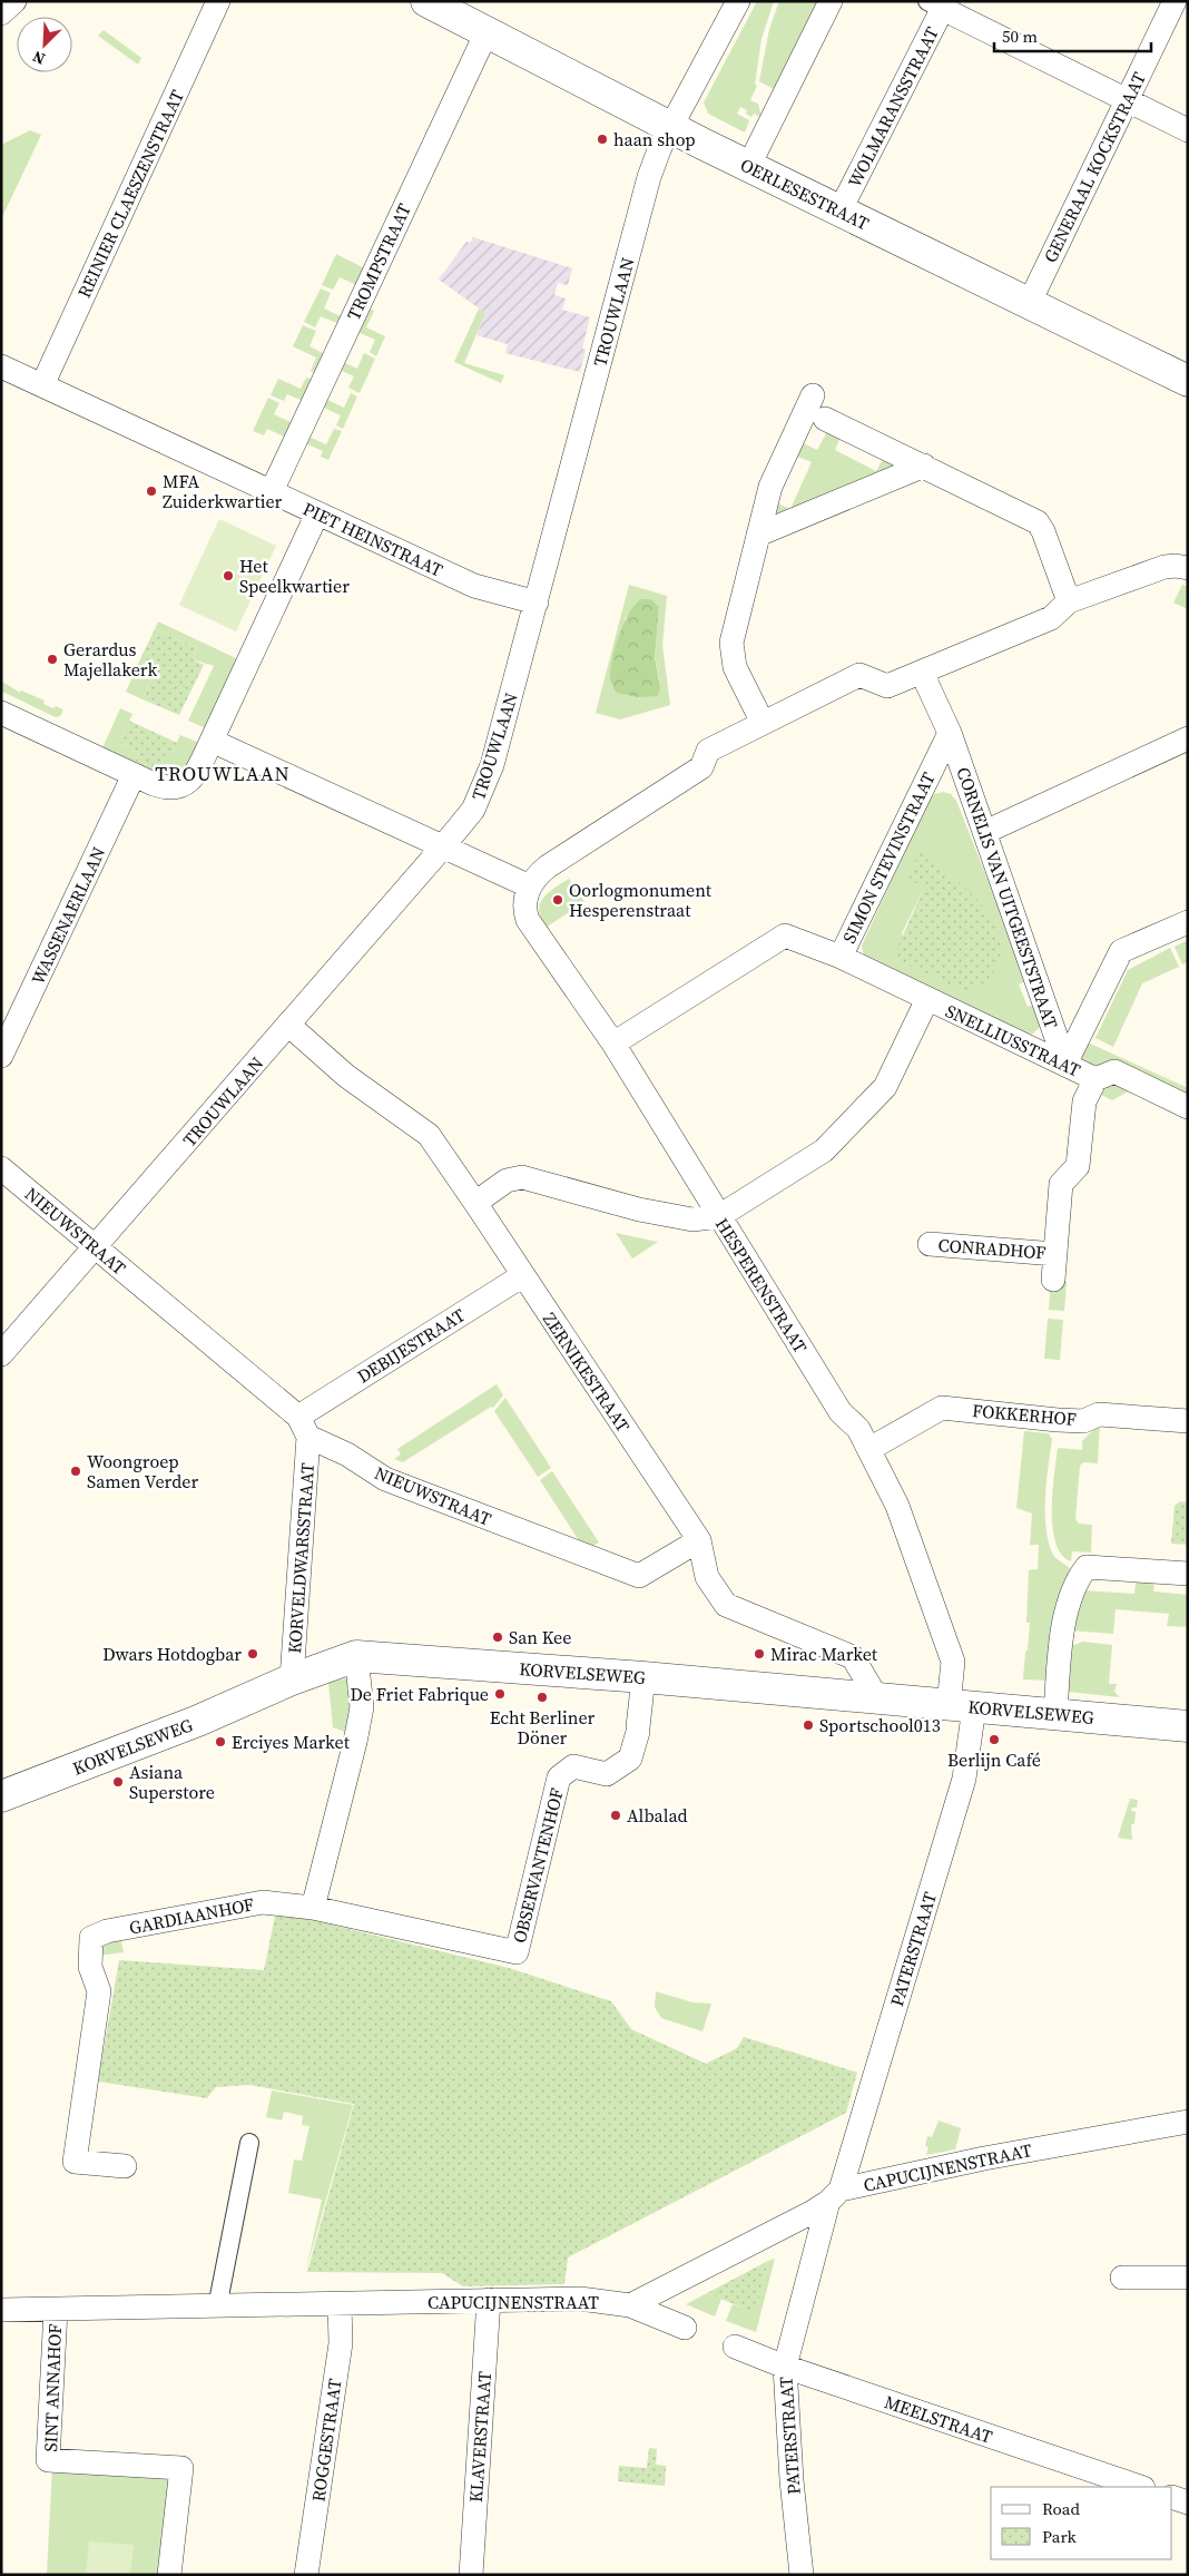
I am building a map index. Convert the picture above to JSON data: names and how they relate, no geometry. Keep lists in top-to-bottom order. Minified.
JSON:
{"streets":{"street":["WOLMARANSSTRAAT","GENERAAL KOCKSTRAAT","REINIER CLAESZENSTRAAT","OERLESESTRAAT","TROMPSTRAAT","TROUWLAAN","PIET HEINSTRAAT","SIMON STEVINSTRAAT","CORNELIS VAN UITGEESTSTRAAT","WASSENAERLAAN","SNELLIUSSTRAAT","NIEUWSTRAAT","CONRADHOF","HESPERENSTRAAT","DEBIJESTRAAT","ZERNIKESTRAAT","FOKKERHOF","KORVELDWARSSTRAAT","KORVELSEWEG","OBSERVANTENHOF","GARDIAANHOF","PATERSTRAAT","CAPUCIJNENSTRAAT","SINT ANNAHOF","MEELSTRAAT","KLAVERSTRAAT","ROGGESTRAAT"]},"crossings":[["WOLMARANSSTRAAT","OERLESESTRAAT"],["GENERAAL KOCKSTRAAT","OERLESESTRAAT"],["REINIER CLAESZENSTRAAT","PIET HEINSTRAAT"],["OERLESESTRAAT","TROMPSTRAAT"],["OERLESESTRAAT","TROUWLAAN"],["TROMPSTRAAT","PIET HEINSTRAAT"],["TROUWLAAN","PIET HEINSTRAAT"],["TROUWLAAN","NIEUWSTRAAT"],["TROUWLAAN","ZERNIKESTRAAT"],["SIMON STEVINSTRAAT","CORNELIS VAN UITGEESTSTRAAT"],["SIMON STEVINSTRAAT","SNELLIUSSTRAAT"],["SIMON STEVINSTRAAT","HESPERENSTRAAT"],["CORNELIS VAN UITGEESTSTRAAT","SNELLIUSSTRAAT"],["SNELLIUSSTRAAT","CONRADHOF"],["NIEUWSTRAAT","DEBIJESTRAAT"],["NIEUWSTRAAT","ZERNIKESTRAAT"],["NIEUWSTRAAT","KORVELDWARSSTRAAT"],["HESPERENSTRAAT","FOKKERHOF"],["HESPERENSTRAAT","KORVELSEWEG"],["HESPERENSTRAAT","PATERSTRAAT"],["DEBIJESTRAAT","ZERNIKESTRAAT"],["DEBIJESTRAAT","KORVELDWARSSTRAAT"],["KORVELDWARSSTRAAT","KORVELSEWEG"],["KORVELSEWEG","OBSERVANTENHOF"],["KORVELSEWEG","PATERSTRAAT"],["OBSERVANTENHOF","GARDIAANHOF"],["PATERSTRAAT","CAPUCIJNENSTRAAT"],["PATERSTRAAT","MEELSTRAAT"],["CAPUCIJNENSTRAAT","SINT ANNAHOF"],["CAPUCIJNENSTRAAT","KLAVERSTRAAT"],["CAPUCIJNENSTRAAT","ROGGESTRAAT"]],"districts":["TROUWLAAN"],"places":["haan shop","MFA Zuiderkwartier","Het Speelkwartier","Gerardus Majellakerk","Oorlogmonument Hesperenstraat","Woongroep Samen Verder","San Kee","Dwars Hotdogbar","Mirac Market","De Friet Fabrique","Echt Berliner Döner","Sportschool013","Berlijn Café","Erciyes Market","Asiana Superstore","Albalad"],"legend":["Road","Park"],"scale_bar":"50 m","north":"bottom left"}
